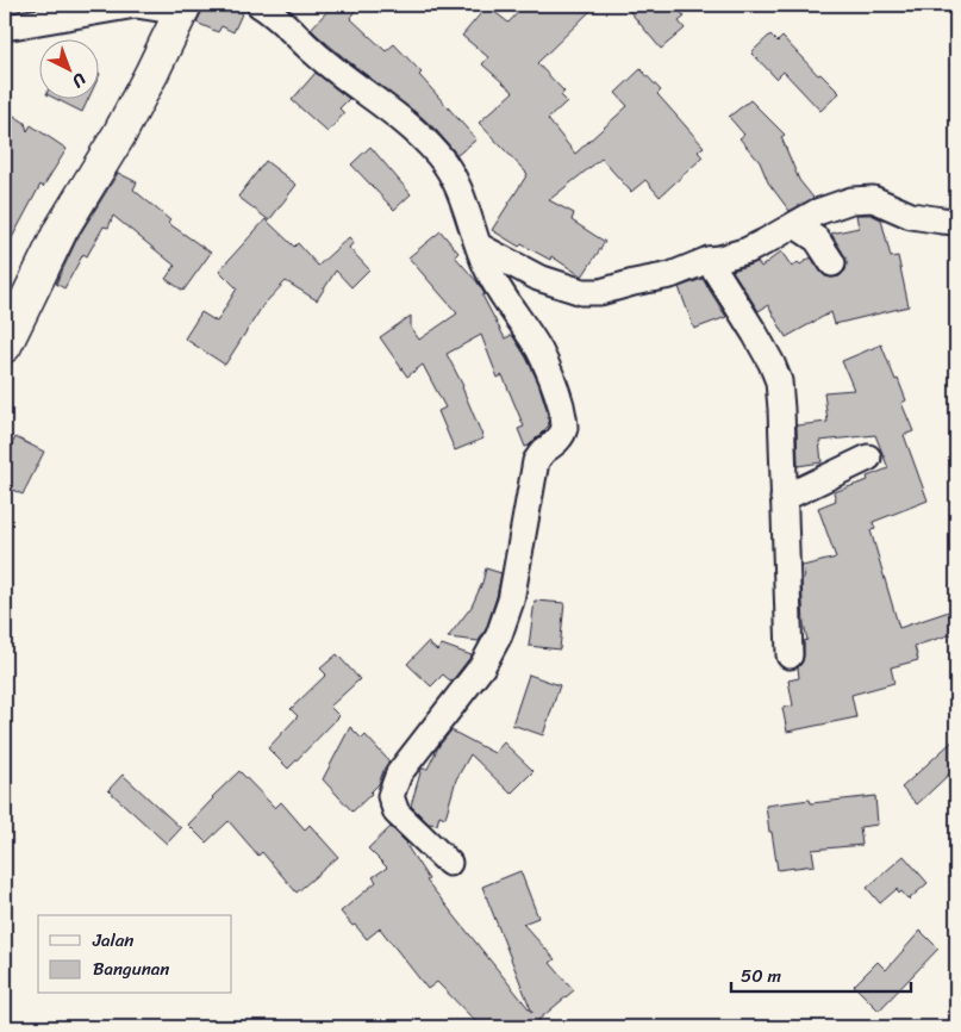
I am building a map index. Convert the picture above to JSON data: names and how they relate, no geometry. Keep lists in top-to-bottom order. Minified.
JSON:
{"legend":["Jalan","Bangunan"],"scale_bar":"50 m","north":"bottom right"}
